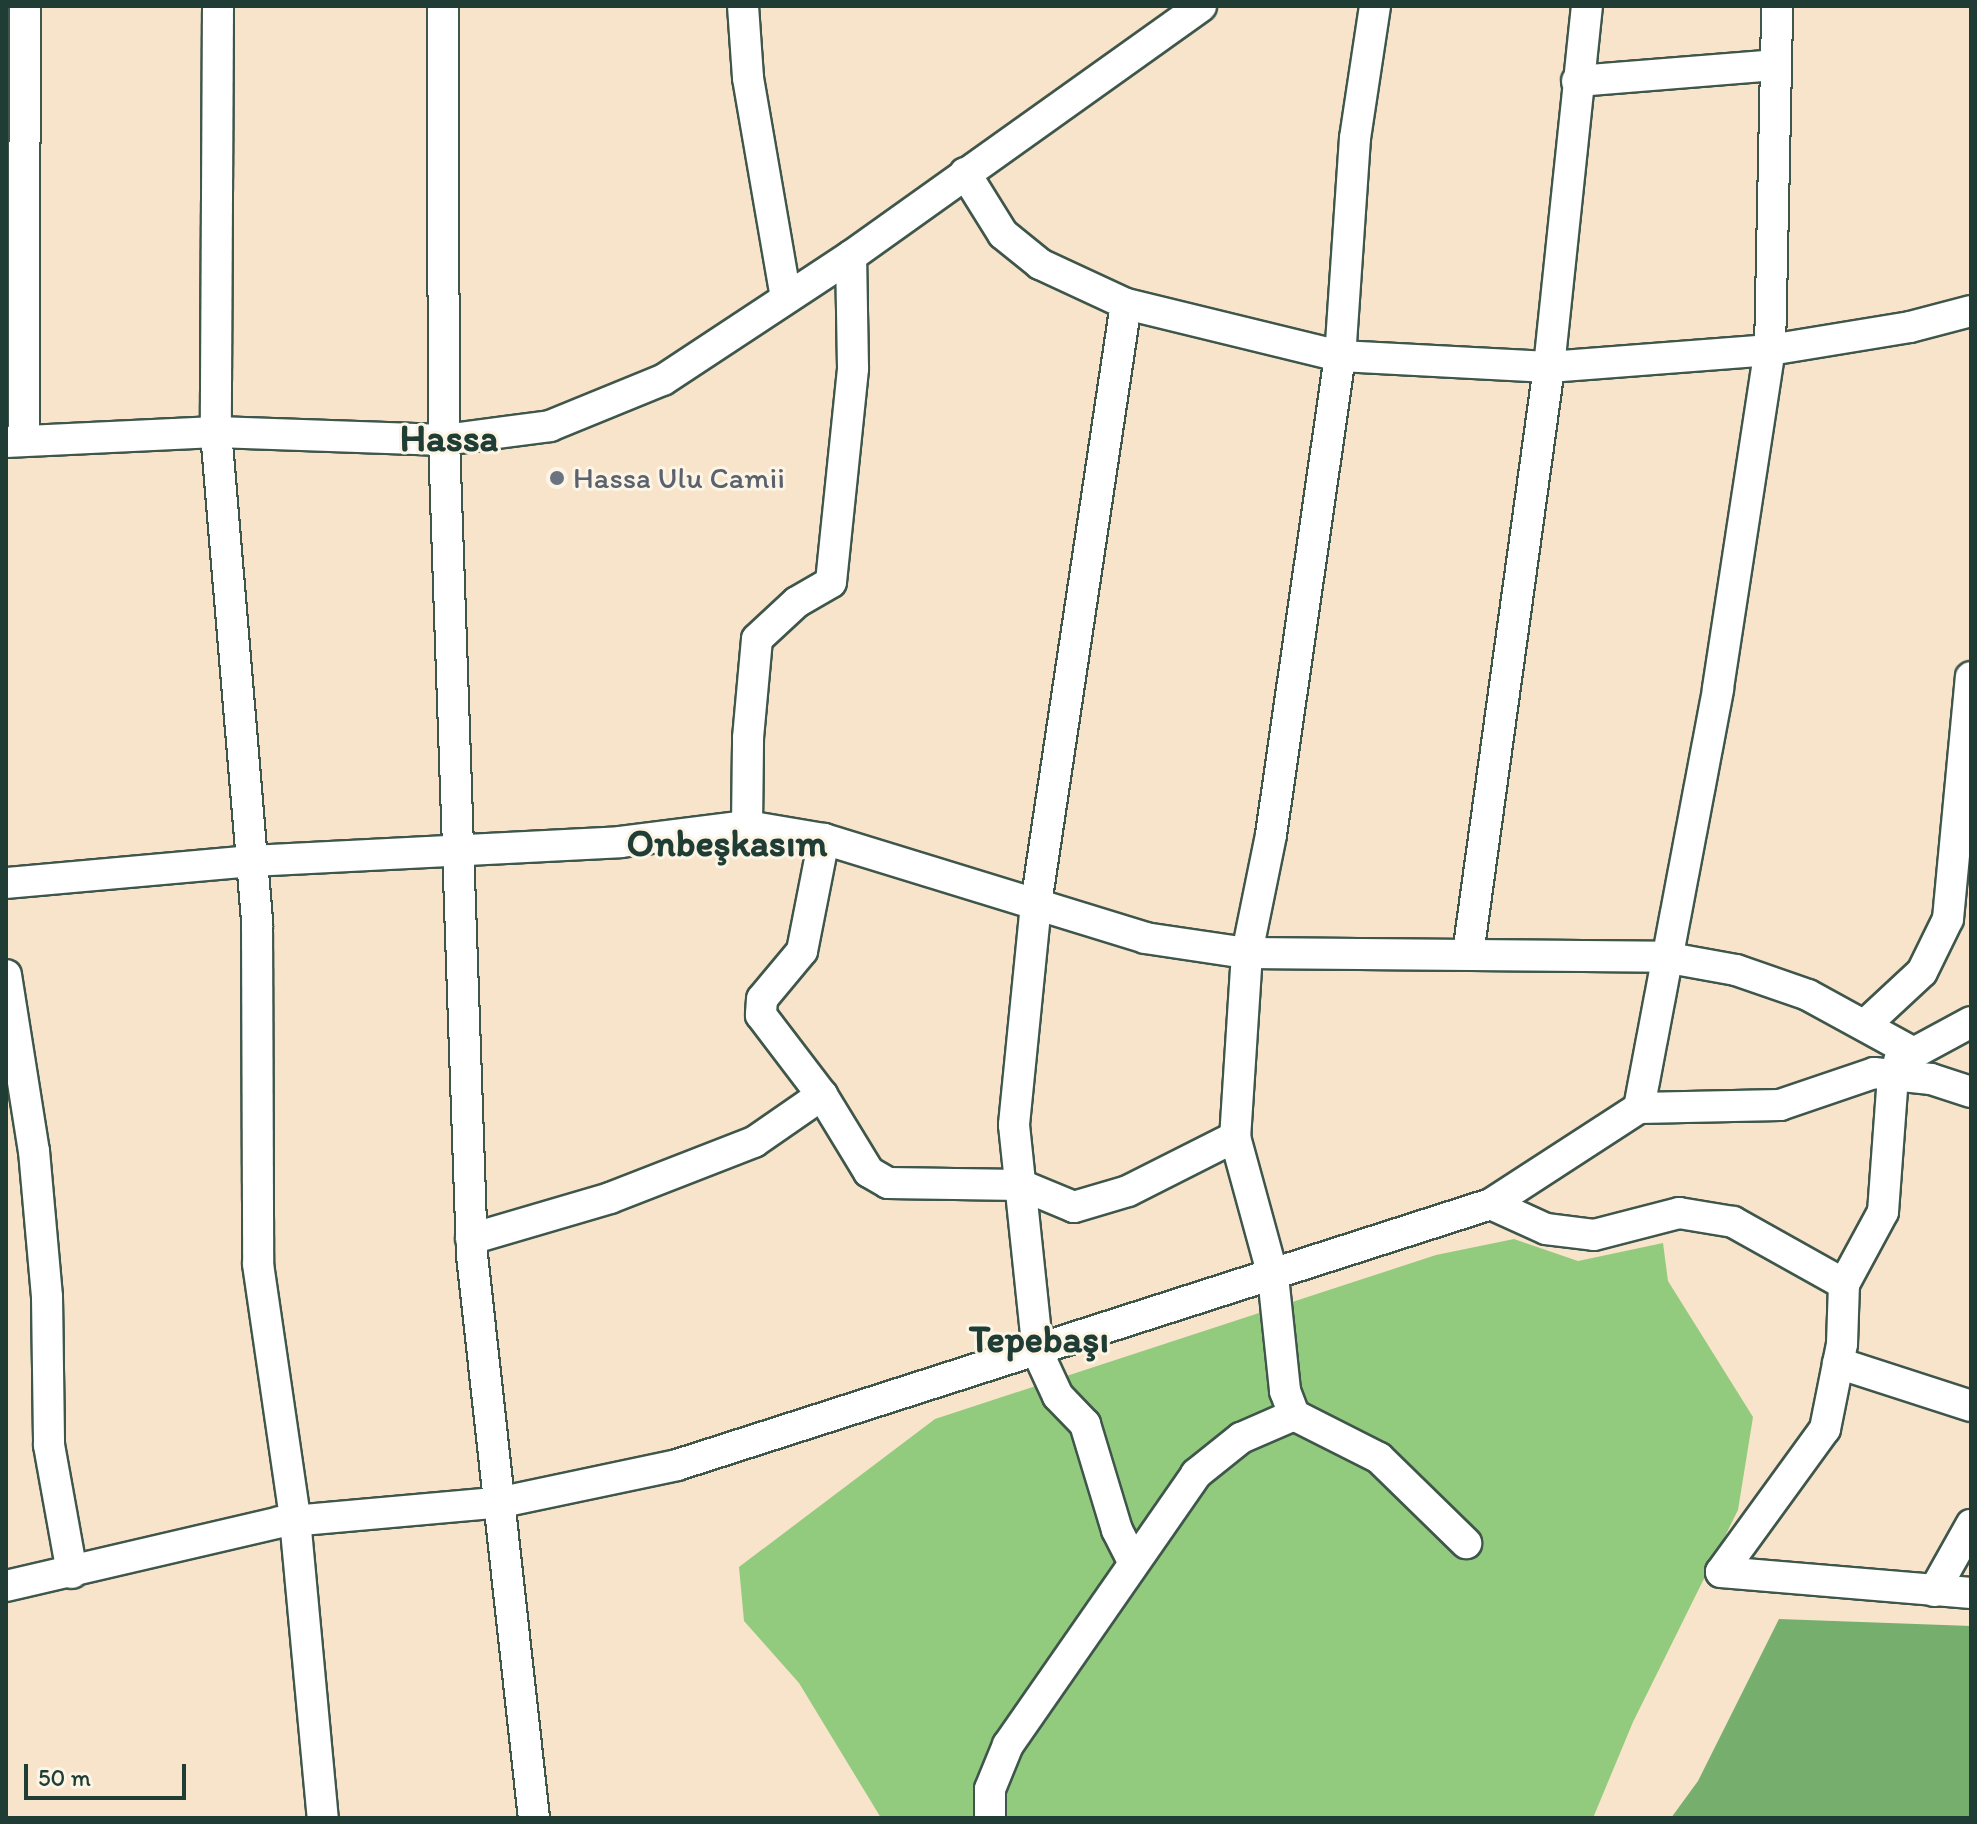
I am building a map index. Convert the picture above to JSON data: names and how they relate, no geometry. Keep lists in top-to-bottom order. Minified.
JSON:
{"districts":["Hassa","Onbeşkasım","Tepebaşı"],"places":["Hassa Ulu Camii"],"scale_bar":"50 m"}
